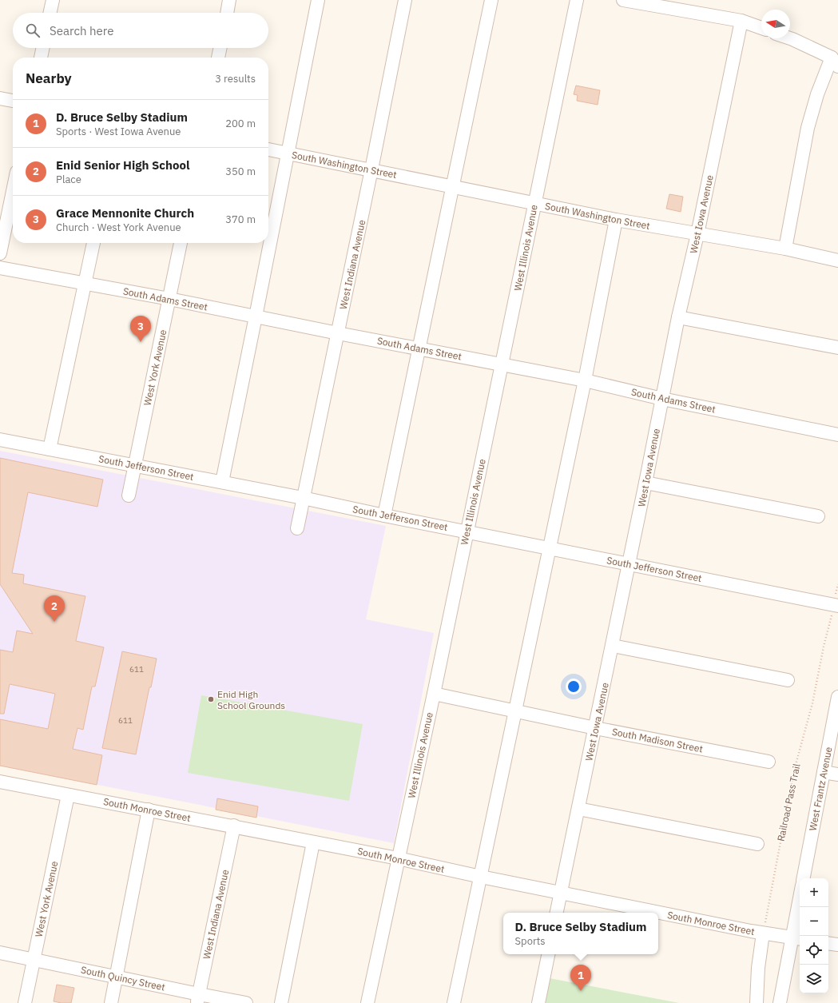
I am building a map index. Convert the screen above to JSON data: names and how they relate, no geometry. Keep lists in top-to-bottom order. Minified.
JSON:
{"streets":{"street":["South Washington Street","West Iowa Avenue","West Illinois Avenue","West Indiana Avenue","South Adams Street","West York Avenue","South Jefferson Street","South Madison Street","West Frantz Avenue","South Monroe Street","South Quincy Street"],"path":["Railroad Pass Trail"]},"crossings":[["South Washington Street","West Iowa Avenue"],["South Washington Street","West Illinois Avenue"],["South Washington Street","West Indiana Avenue"],["West Iowa Avenue","South Adams Street"],["West Iowa Avenue","South Jefferson Street"],["West Iowa Avenue","South Madison Street"],["West Iowa Avenue","South Monroe Street"],["West Illinois Avenue","South Adams Street"],["West Illinois Avenue","South Jefferson Street"],["West Illinois Avenue","South Madison Street"],["West Illinois Avenue","South Monroe Street"],["West Indiana Avenue","South Adams Street"],["West Indiana Avenue","South Jefferson Street"],["West Indiana Avenue","South Monroe Street"],["West Indiana Avenue","South Quincy Street"],["South Adams Street","West York Avenue"],["West York Avenue","South Jefferson Street"],["West York Avenue","South Monroe Street"],["West York Avenue","South Quincy Street"],["South Jefferson Street","Railroad Pass Trail"],["Railroad Pass Trail","South Monroe Street"]],"places":["Enid High School Grounds"],"house_numbers":["611","611"],"north":"left","page":{"search":"Search here","heading":["Nearby","3 results"],"list":[{"mark":"1","name":"D. Bruce Selby Stadium","note":"Sports · West Iowa Avenue","value":"200 m"},{"mark":"2","name":"Enid Senior High School","note":"Place","value":"350 m"},{"mark":"3","name":"Grace Mennonite Church","note":"Church · West York Avenue","value":"370 m"}],"pins":["3","2","1"],"map_buttons":["+","−"],"popup":["D. Bruce Selby Stadium","Sports"]}}
